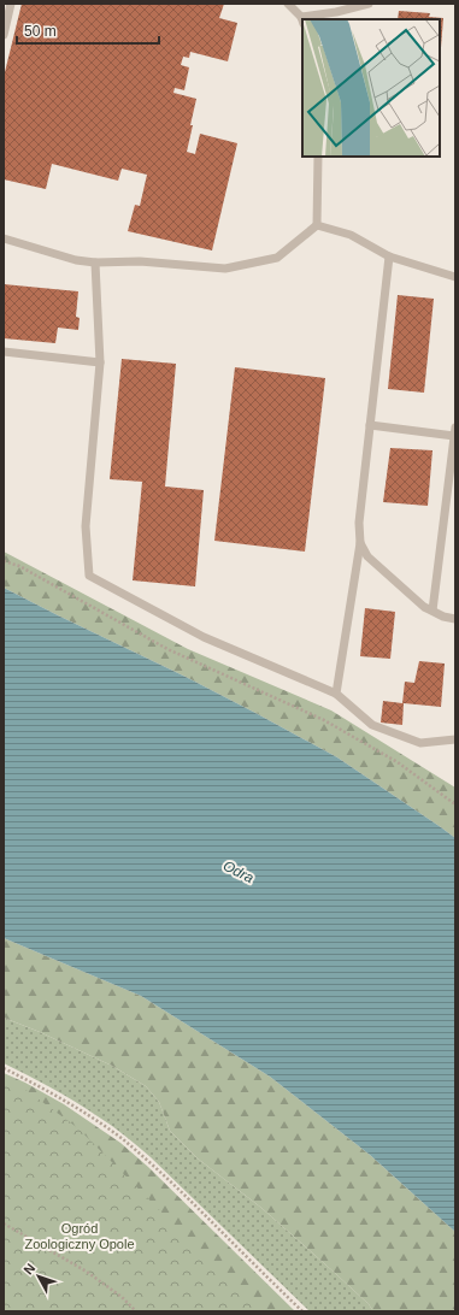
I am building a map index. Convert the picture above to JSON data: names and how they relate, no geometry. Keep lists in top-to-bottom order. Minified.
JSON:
{"water":["Odra"],"parks":["Ogród Zoologiczny Opole"],"scale_bar":"50 m","north":"top left"}
